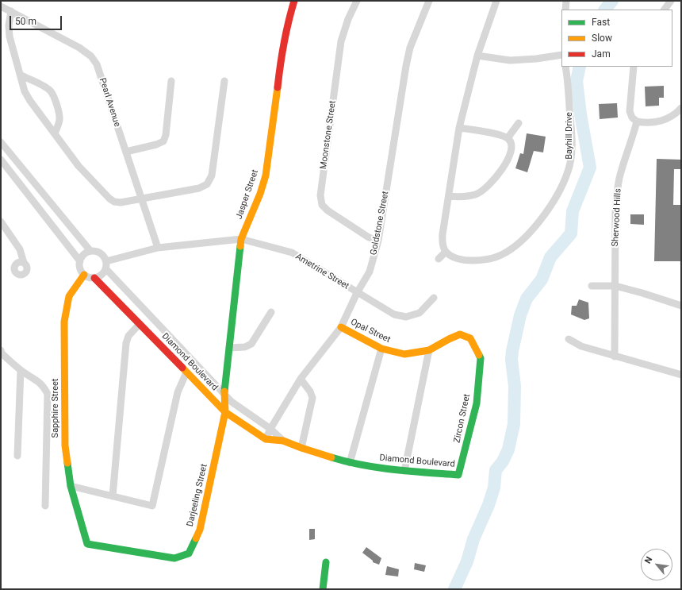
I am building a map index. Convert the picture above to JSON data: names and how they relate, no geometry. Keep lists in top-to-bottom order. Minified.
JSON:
{"streets":{"street":["Pearl Avenue","Moonstone Street","Bayhill Drive","Jasper Street","Sherwood Hills","Goldstone Street","Ametrine Street","Opal Street","Diamond Boulevard","Sapphire Street","Zircon Street","Darjeeling Street"]},"crossings":[["Pearl Avenue","Ametrine Street"],["Moonstone Street","Goldstone Street"],["Jasper Street","Ametrine Street"],["Jasper Street","Diamond Boulevard"],["Jasper Street","Darjeeling Street"],["Goldstone Street","Ametrine Street"],["Goldstone Street","Opal Street"],["Goldstone Street","Diamond Boulevard"],["Ametrine Street","Diamond Boulevard"],["Ametrine Street","Sapphire Street"],["Opal Street","Zircon Street"],["Diamond Boulevard","Sapphire Street"],["Diamond Boulevard","Zircon Street"],["Diamond Boulevard","Darjeeling Street"],["Sapphire Street","Darjeeling Street"]],"legend":["Fast","Slow","Jam"],"scale_bar":"50 m","north":"top left"}
